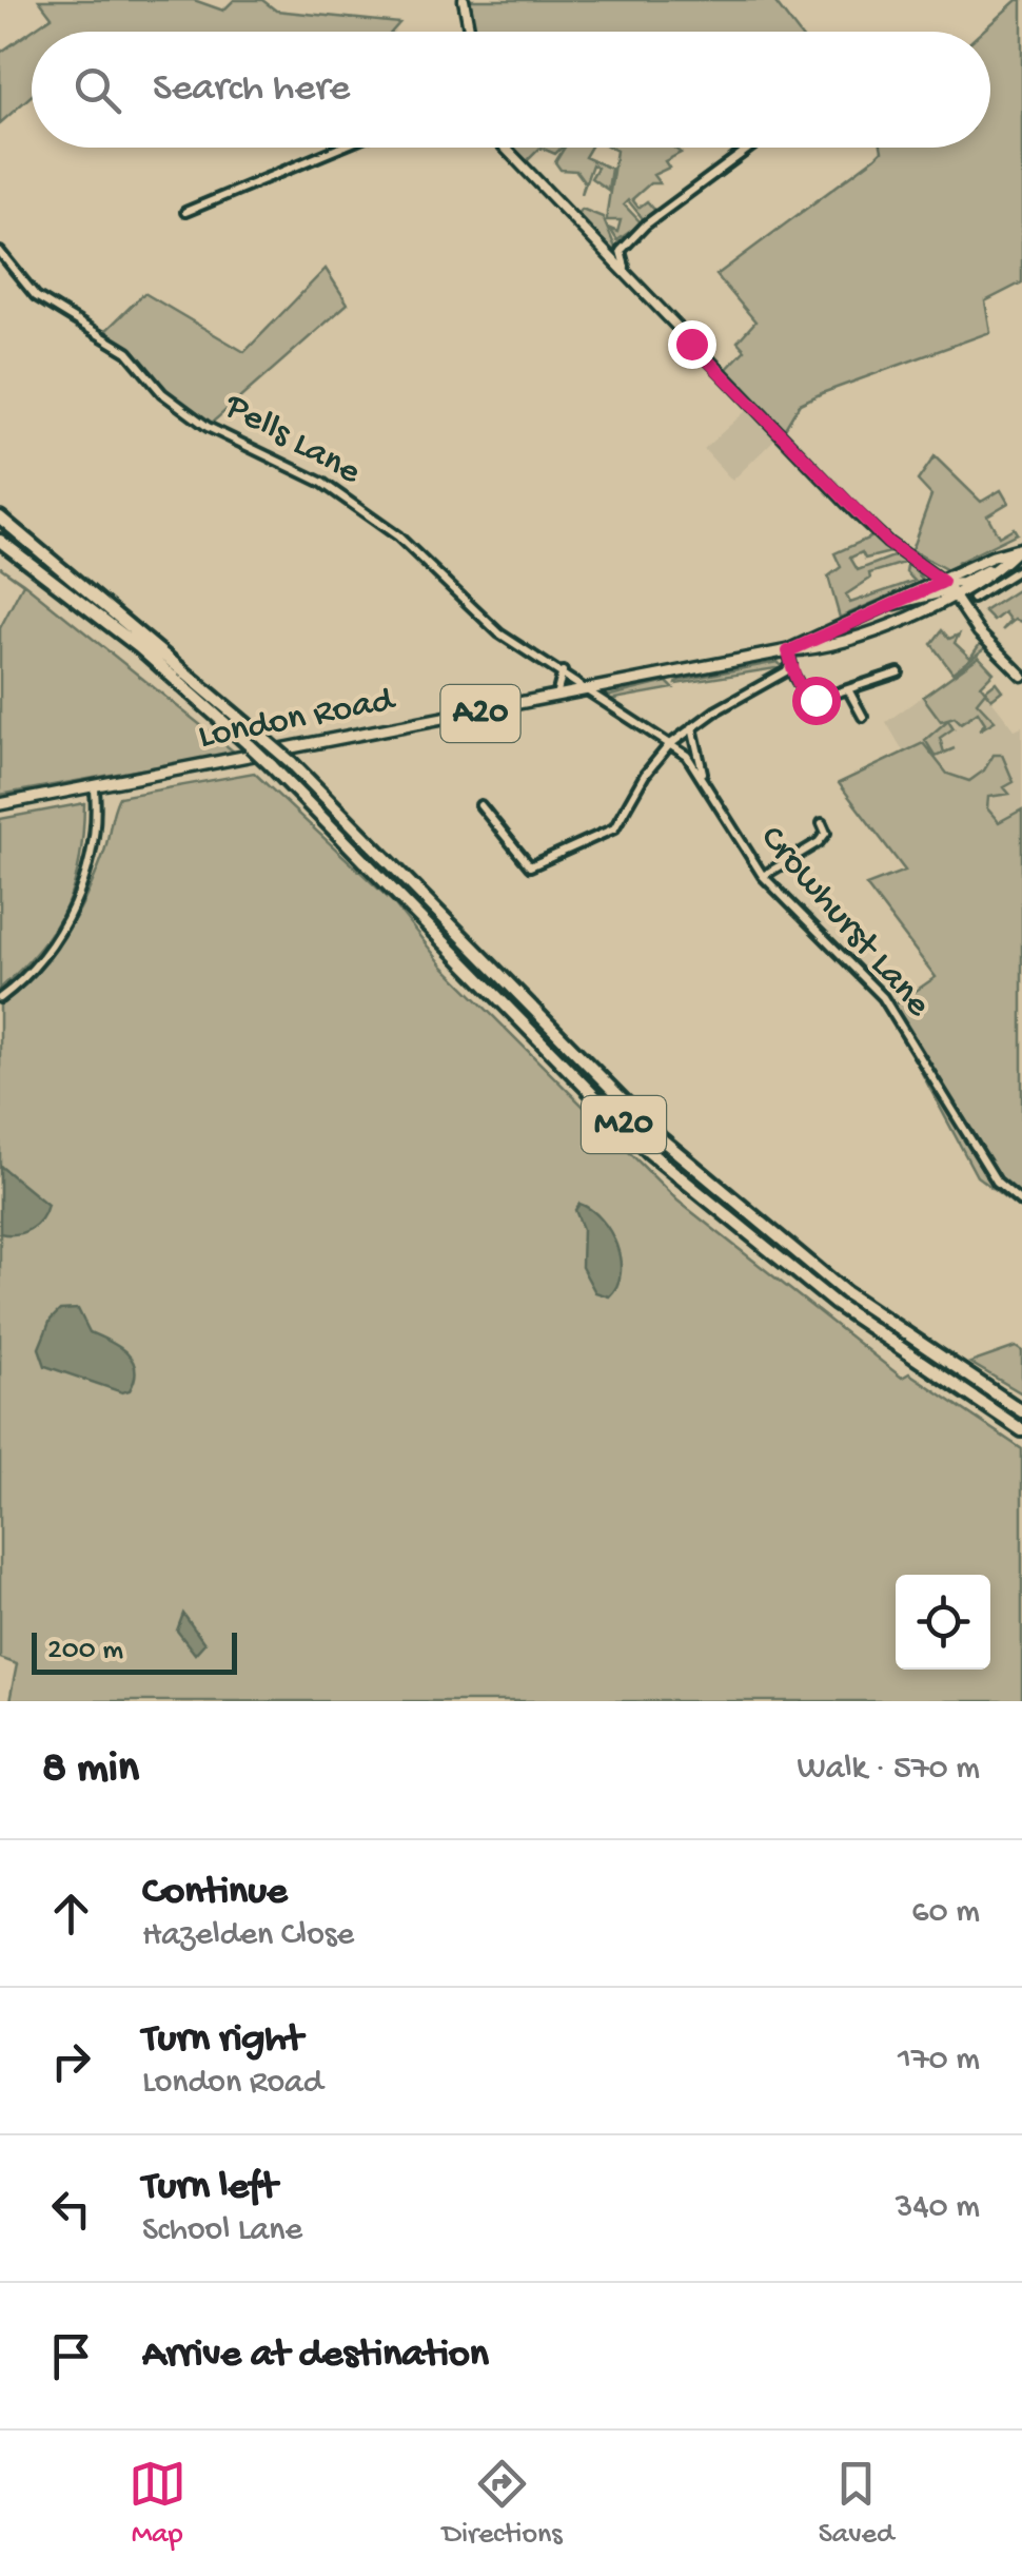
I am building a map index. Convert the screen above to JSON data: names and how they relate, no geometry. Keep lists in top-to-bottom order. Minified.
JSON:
{"streets":{"highway":["M20"],"main road":["A20","London Road"],"street":["Pells Lane","Crowhurst Lane"]},"crossings":[["Pells Lane","London Road"],["Pells Lane","Crowhurst Lane"],["London Road","Crowhurst Lane"]],"scale_bar":"200 m","page":{"search":"Search here","scale":"200 m","heading":["8 min","Walk · 570 m"],"list":[["Continue","Hazelden Close","60 m"],["Turn right","London Road","170 m"],["Turn left","School Lane","340 m"],"Arrive at destination"],"nav":["Map","Directions","Saved"]}}
